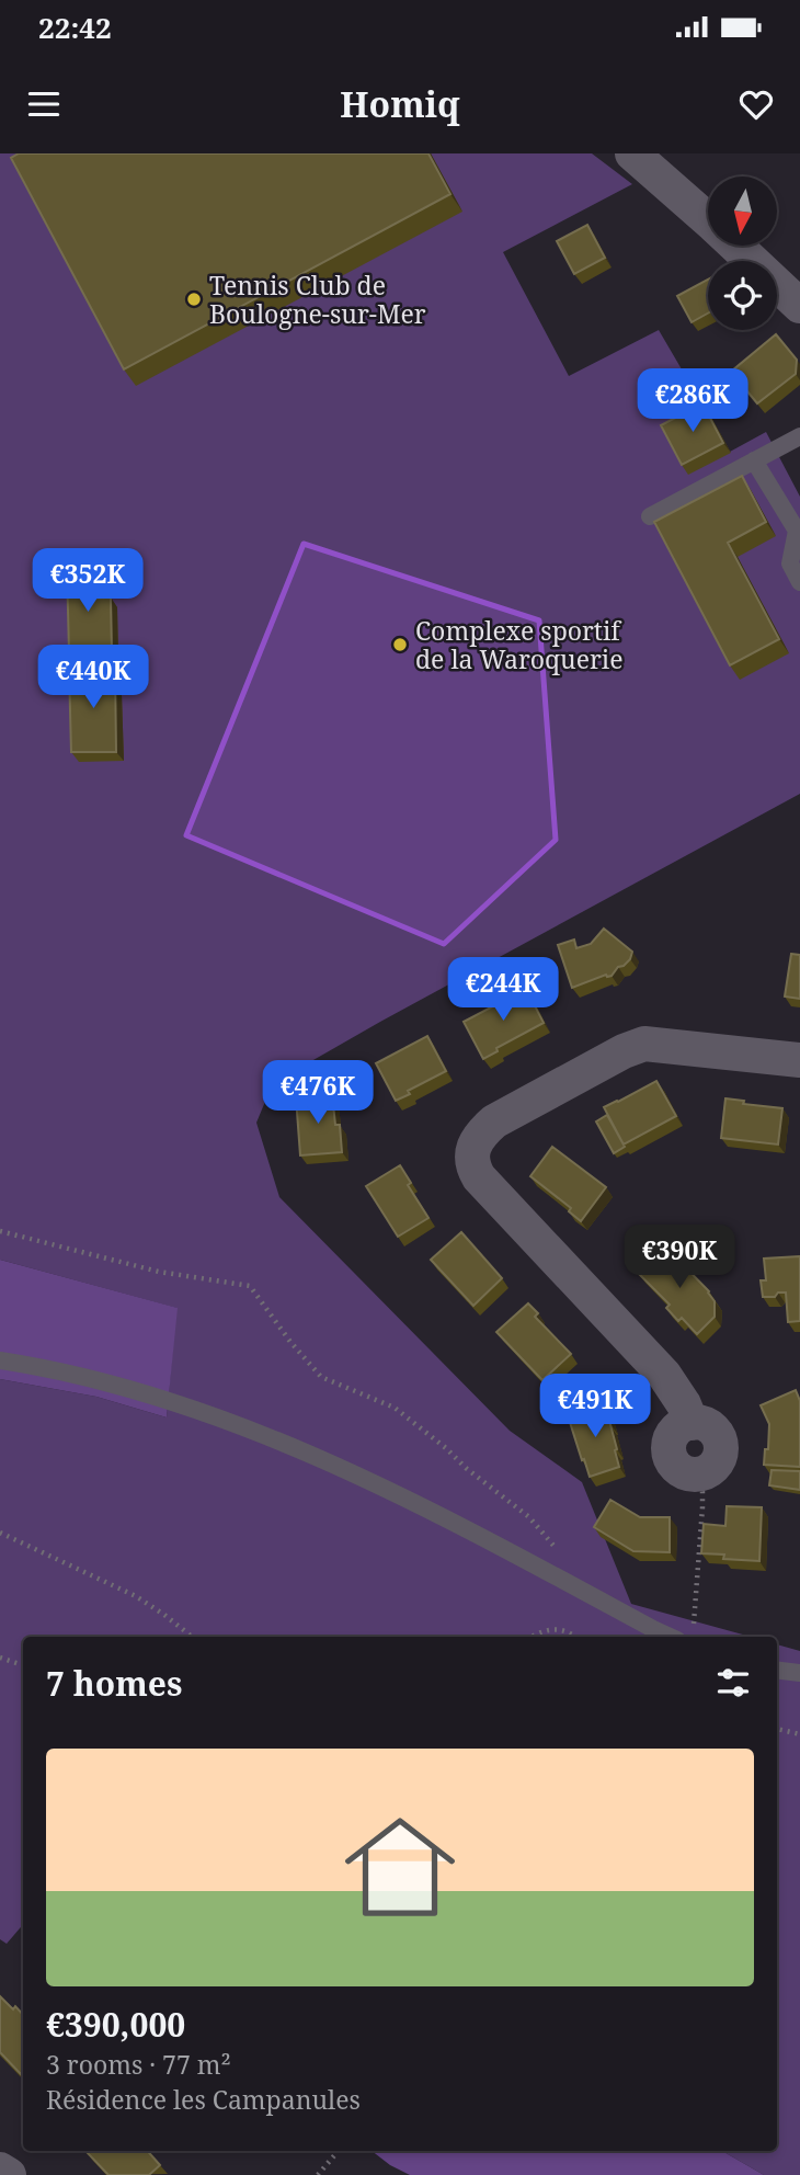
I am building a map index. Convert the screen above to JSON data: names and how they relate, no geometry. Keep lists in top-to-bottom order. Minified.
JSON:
{"places":["Tennis Club de Boulogne-sur-Mer","Complexe sportif de la Waroquerie"],"north":"bottom","page":{"status":"22:42","header":"Homiq","price":["€286K","€352K","€440K","€244K","€476K","€390K","€491K"],"heading":"7 homes","list":[{"name":"€390,000","note":"3 rooms · 77 m² · Résidence les Campanules"}]}}
